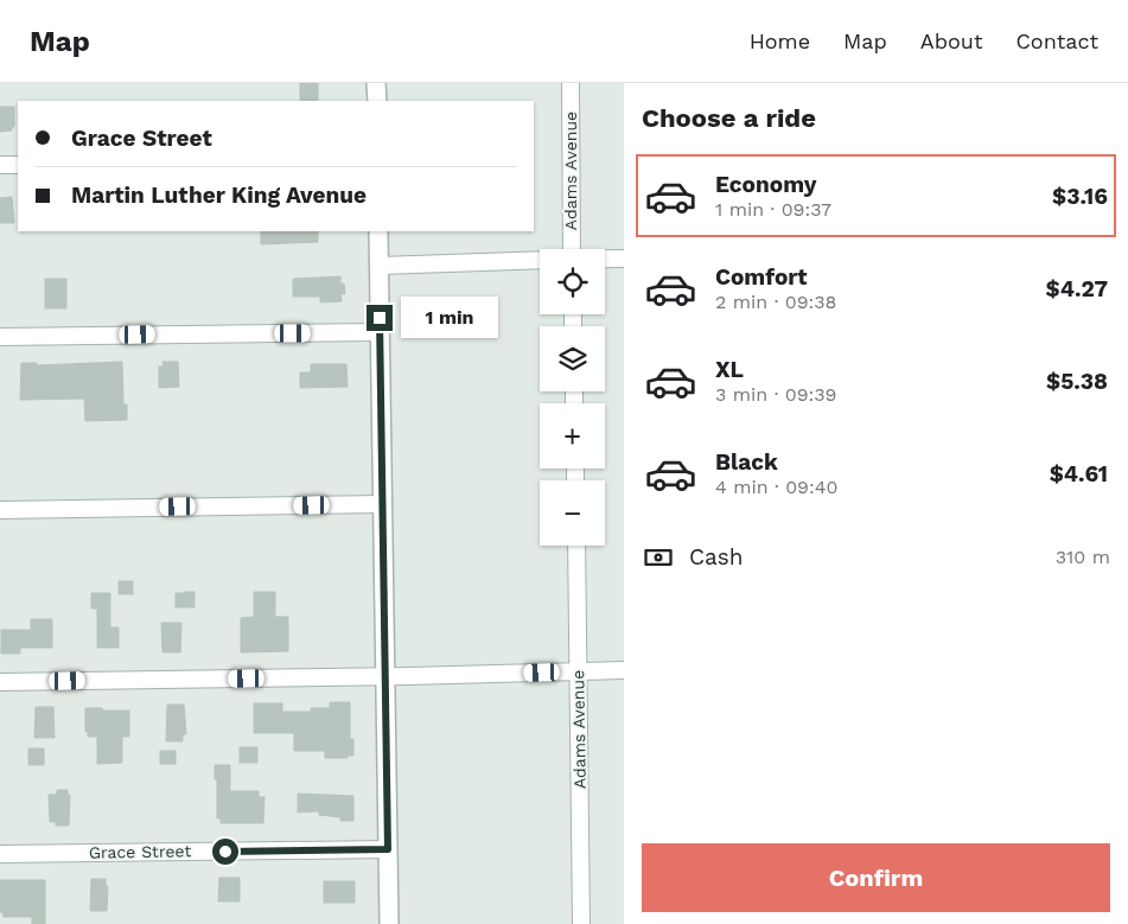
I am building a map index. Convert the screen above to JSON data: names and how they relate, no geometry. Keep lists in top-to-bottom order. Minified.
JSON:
{"streets":{"street":["Adams Avenue","Grace Street"]},"page":{"header":"Map","nav":["Home","Map","About","Contact"],"heading":"Choose a ride","banner":["Grace Street","Martin Luther King Avenue"],"list":[{"name":"Economy","note":"1 min · 09:37","value":"$3.16"},{"name":"Comfort","note":"2 min · 09:38","value":"$4.27"},{"name":"XL","note":"3 min · 09:39","value":"$5.38"},{"name":"Black","note":"4 min · 09:40","value":"$4.61"}],"map_buttons":["+","−"],"bubble":"1 min","pay":["Cash","310 m"],"buttons":"Confirm"}}
